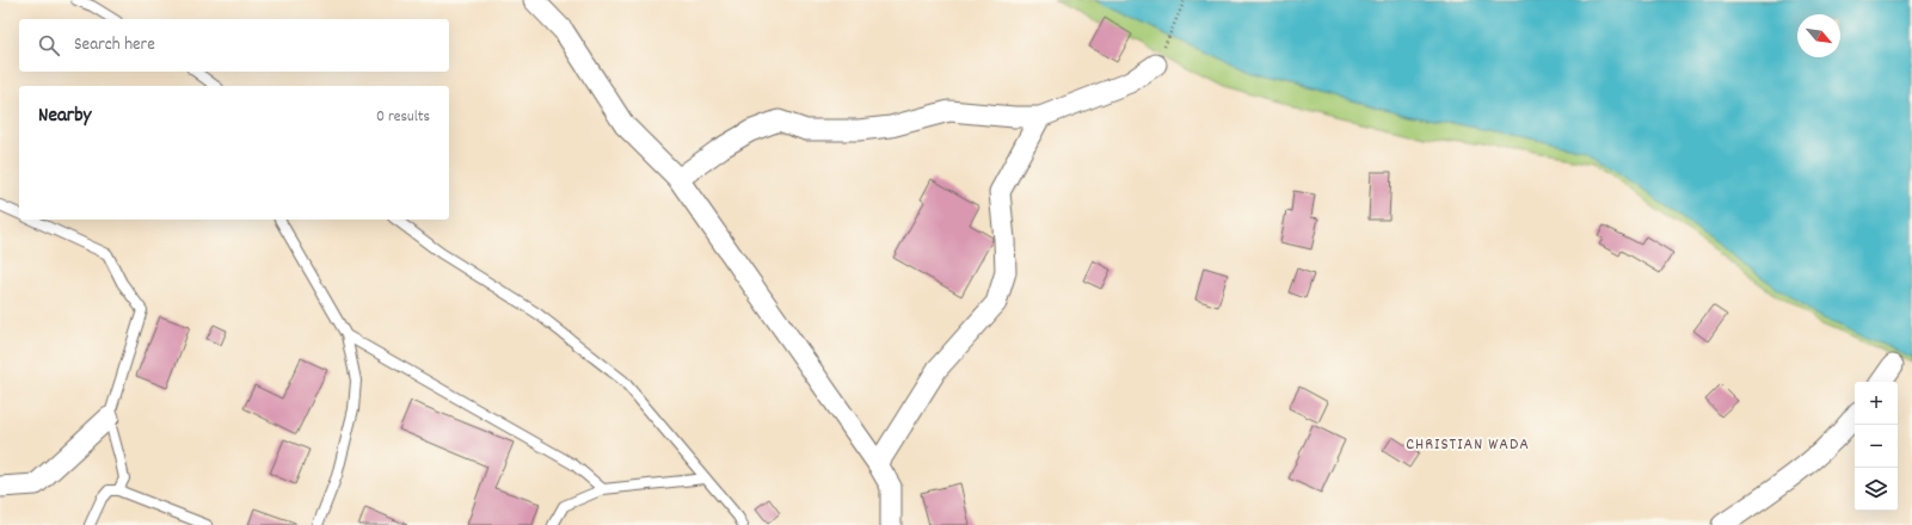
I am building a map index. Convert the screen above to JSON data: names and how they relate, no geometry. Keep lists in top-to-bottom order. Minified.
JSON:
{"districts":["CHRISTIAN WADA"],"north":"bottom right","page":{"search":"Search here","heading":["Nearby","0 results"],"map_buttons":["+","−"]}}
